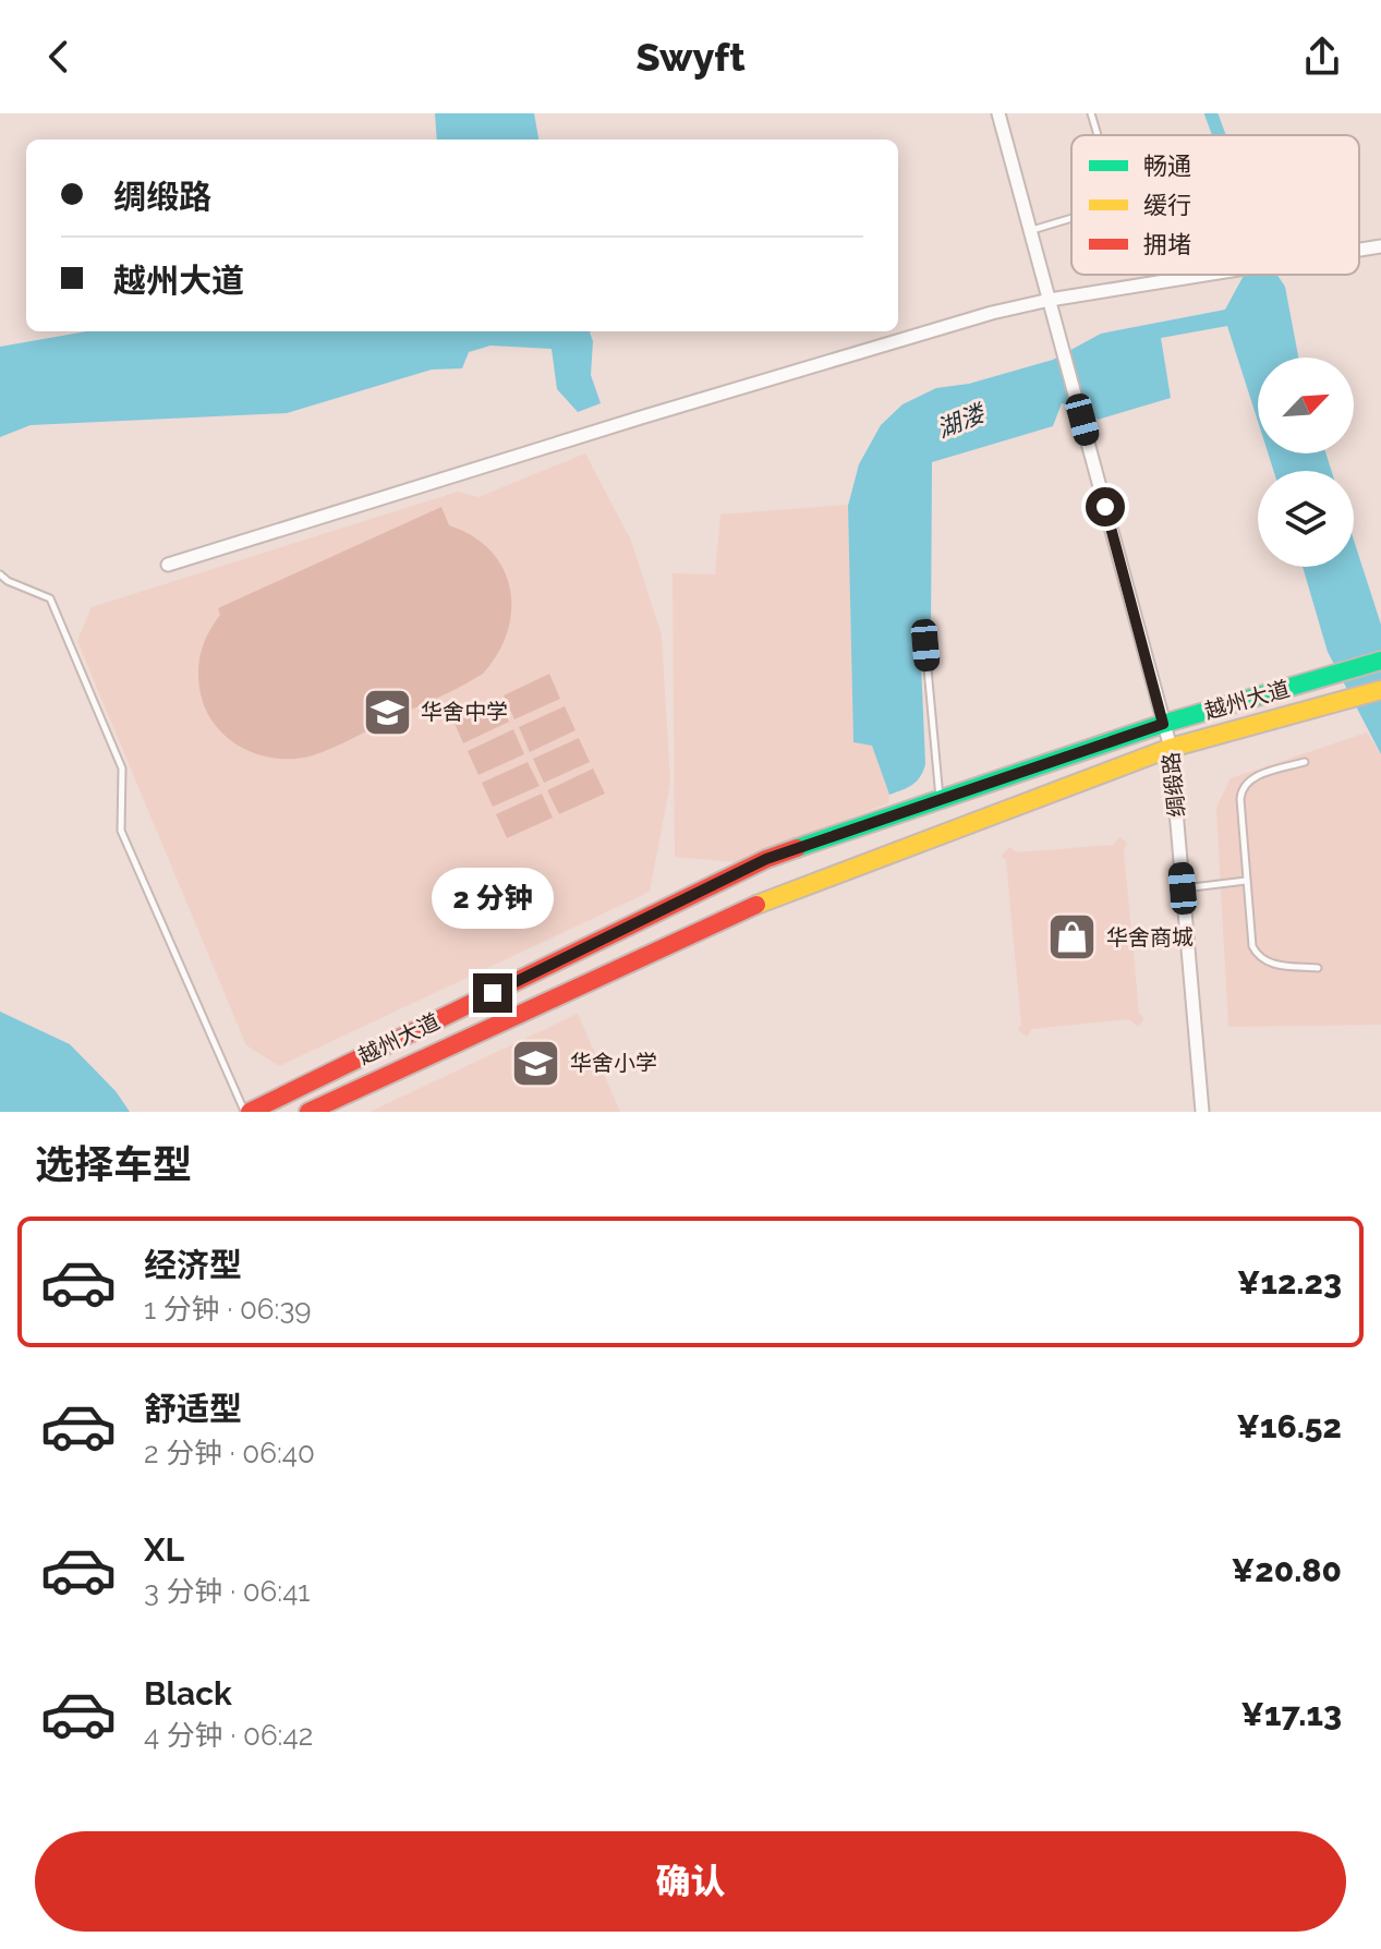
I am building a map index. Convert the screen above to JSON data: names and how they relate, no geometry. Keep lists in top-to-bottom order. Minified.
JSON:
{"streets":{"main road":["越州大道"],"street":["绸缎路"]},"crossings":[["越州大道","绸缎路"]],"water":["湖溇"],"places":{"school or university":["华舍中学","华舍小学"],"shop":["华舍商城"]},"legend":["畅通","缓行","拥堵"],"north":"top right","page":{"header":"Swyft","banner":["绸缎路","越州大道"],"bubble":"2 分钟","heading":"选择车型","list":[{"name":"经济型","note":"1 分钟 · 06:39","value":"¥12.23"},{"name":"舒适型","note":"2 分钟 · 06:40","value":"¥16.52"},{"name":"XL","note":"3 分钟 · 06:41","value":"¥20.80"},{"name":"Black","note":"4 分钟 · 06:42","value":"¥17.13"}],"buttons":"确认"}}
